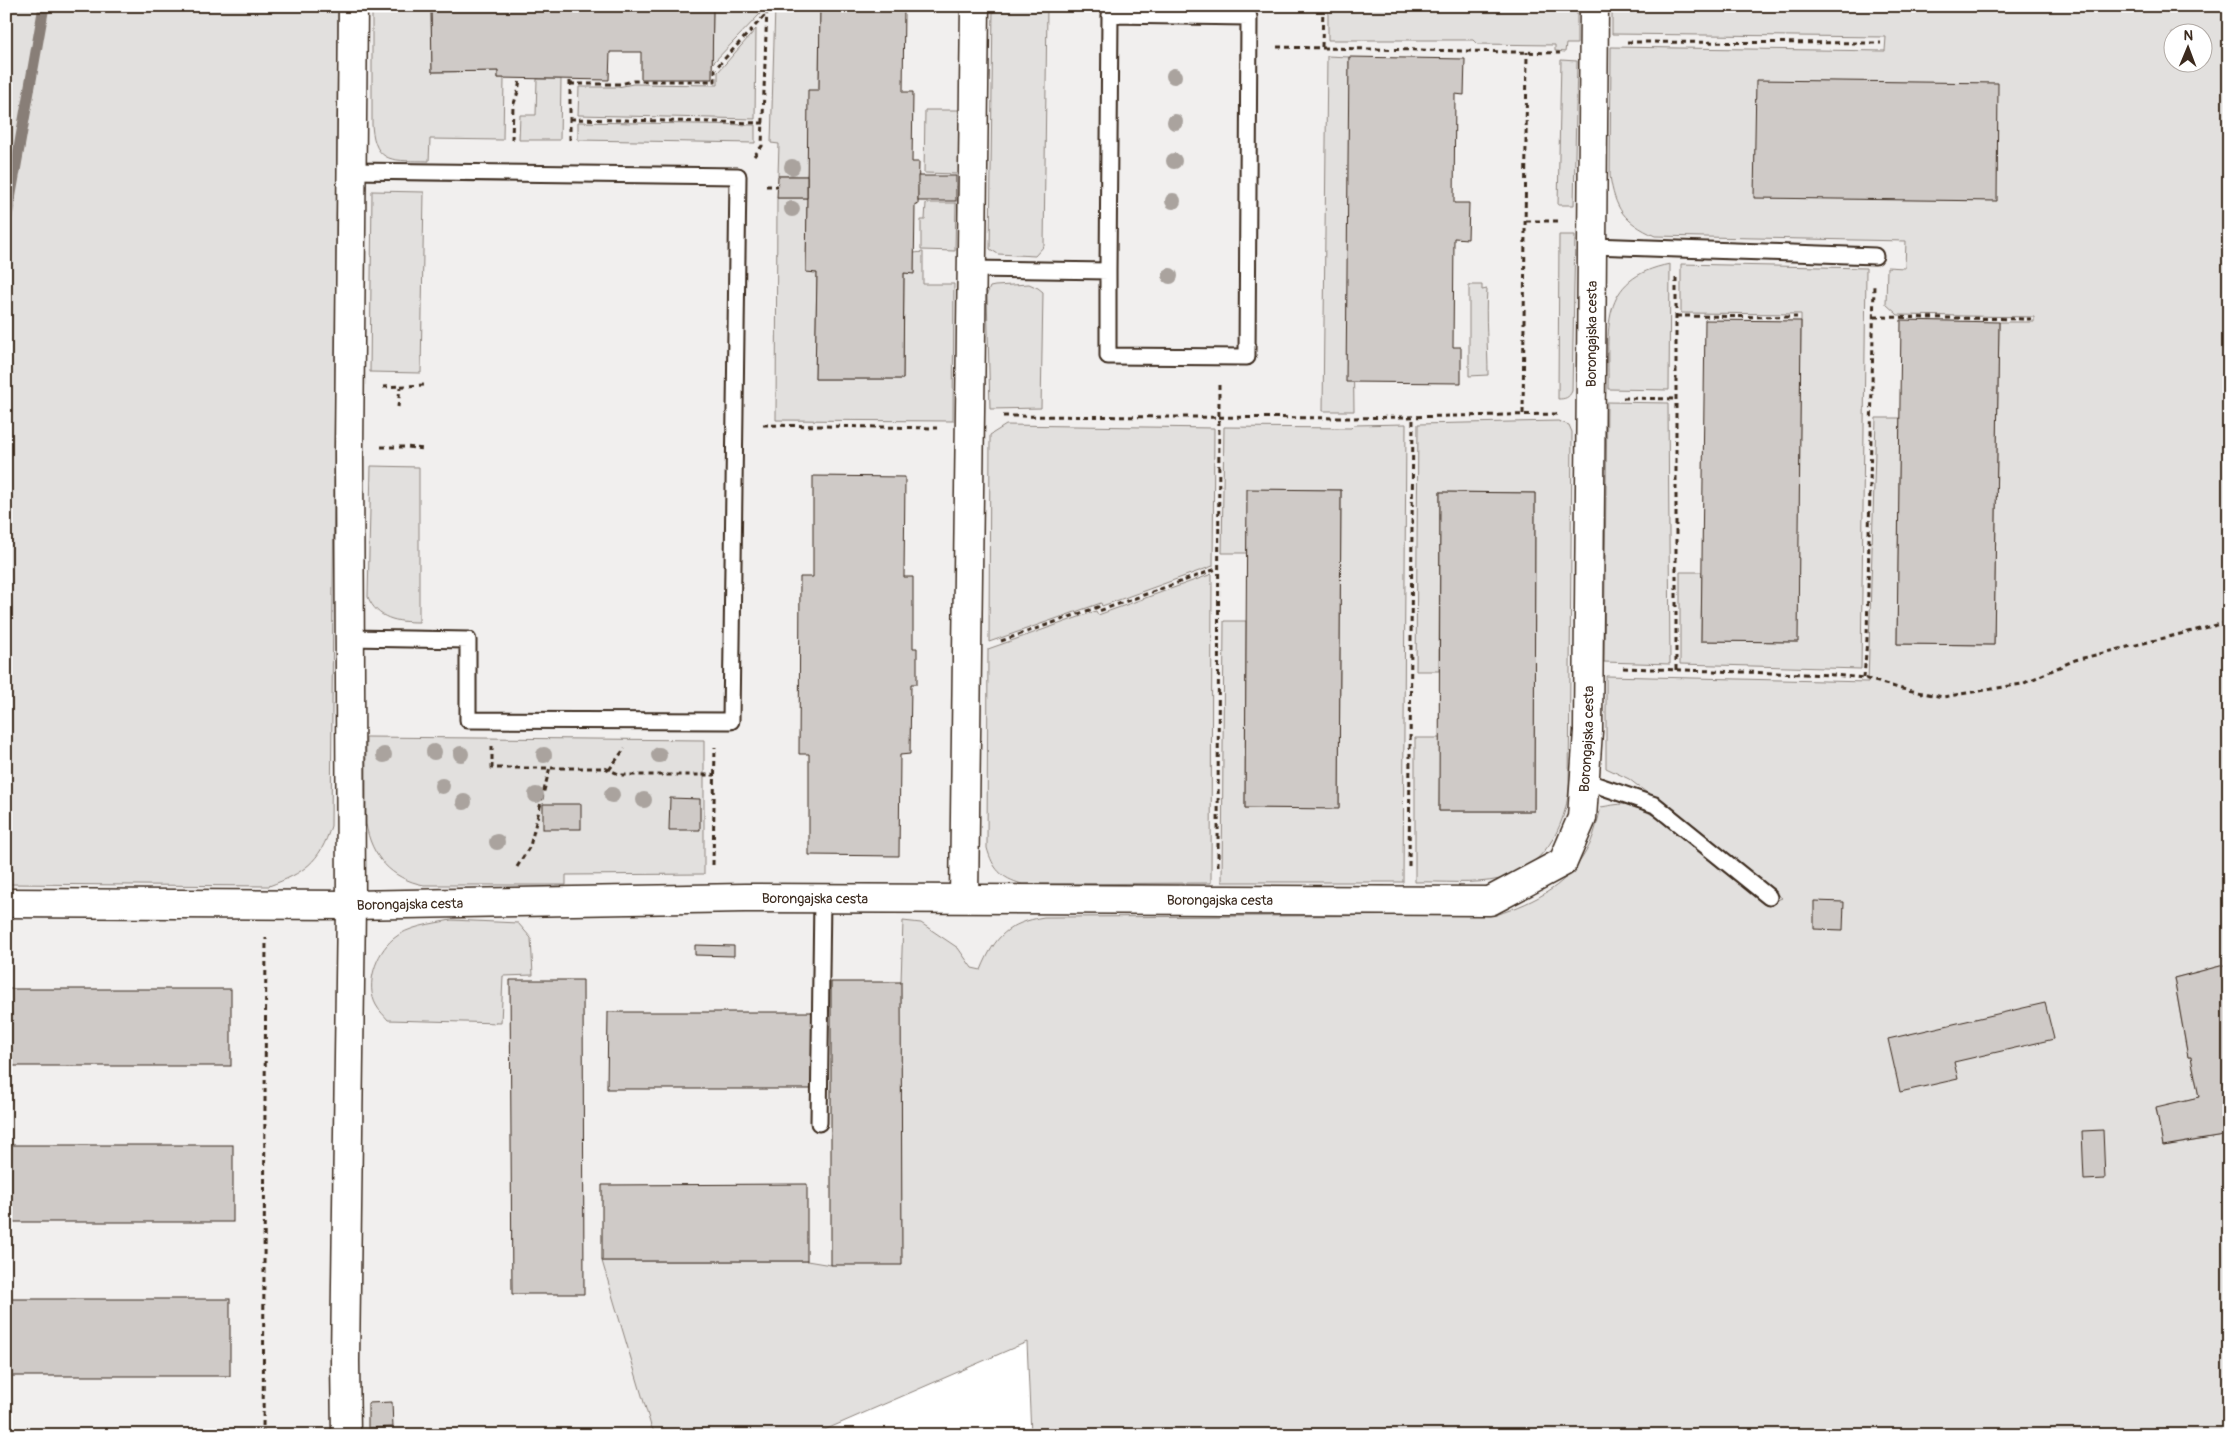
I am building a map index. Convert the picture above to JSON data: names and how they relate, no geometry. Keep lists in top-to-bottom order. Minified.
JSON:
{"streets":{"street":["Borongajska cesta"]},"north":"top"}
